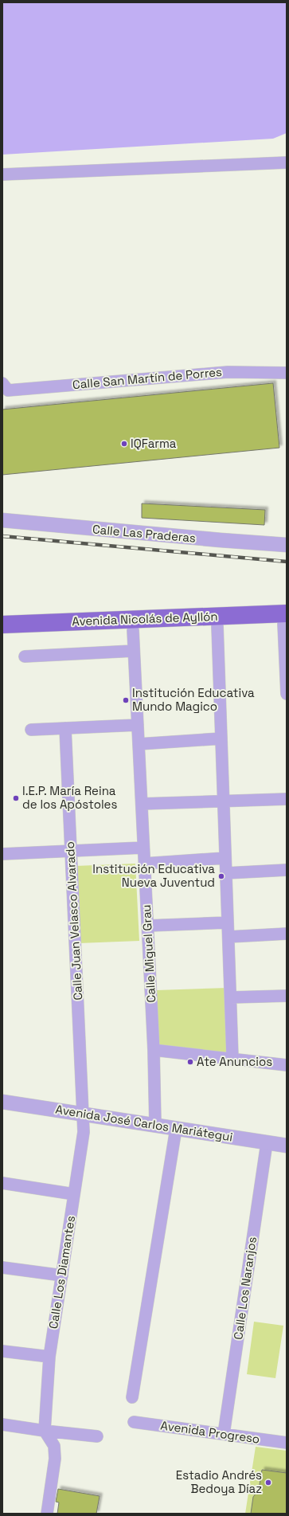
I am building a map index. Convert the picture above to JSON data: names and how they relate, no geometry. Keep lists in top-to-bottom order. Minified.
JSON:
{"streets":{"main road":["Avenida Nicolás de Ayllón"],"street":["Calle San Martín de Porres","Calle Las Praderas","Calle Juan Velasco Alvarado","Calle Miguel Grau","Avenida José Carlos Mariátegui","Calle Los Diamantes","Calle Los Naranjos","Avenida Progreso"]},"crossings":[["Avenida Nicolás de Ayllón","Calle Miguel Grau"],["Calle Juan Velasco Alvarado","Avenida José Carlos Mariátegui"],["Calle Juan Velasco Alvarado","Calle Los Diamantes"],["Calle Miguel Grau","Avenida José Carlos Mariátegui"],["Avenida José Carlos Mariátegui","Calle Los Diamantes"],["Avenida José Carlos Mariátegui","Calle Los Naranjos"],["Calle Los Naranjos","Avenida Progreso"]],"places":["IQFarma","Institución Educativa Mundo Magico","I.E.P. María Reina de los Apóstoles","Institución Educativa Nueva Juventud","Ate Anuncios","Estadio Andrés Bedoya Díaz"]}
